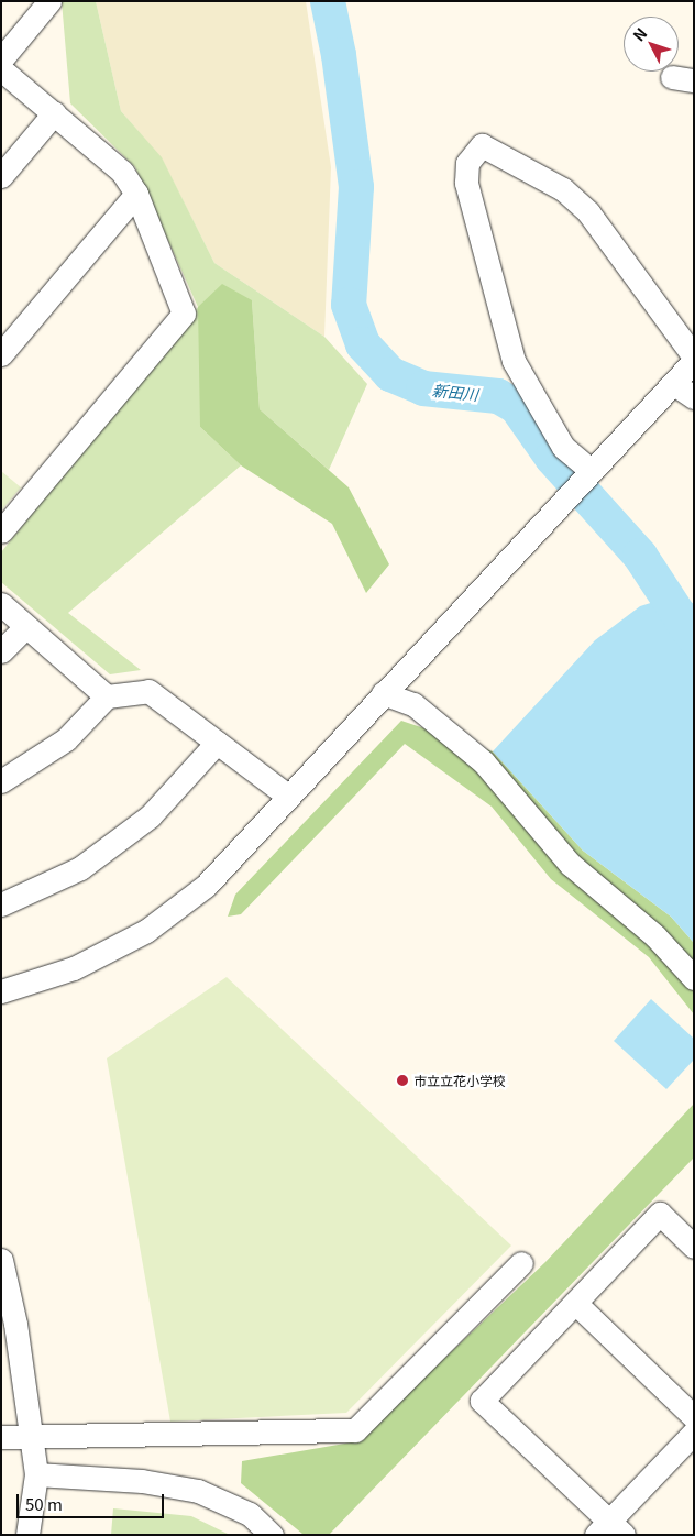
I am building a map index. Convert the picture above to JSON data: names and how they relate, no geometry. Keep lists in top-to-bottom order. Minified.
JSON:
{"water":["新田川"],"places":["市立立花小学校"],"scale_bar":"50 m","north":"top left"}
